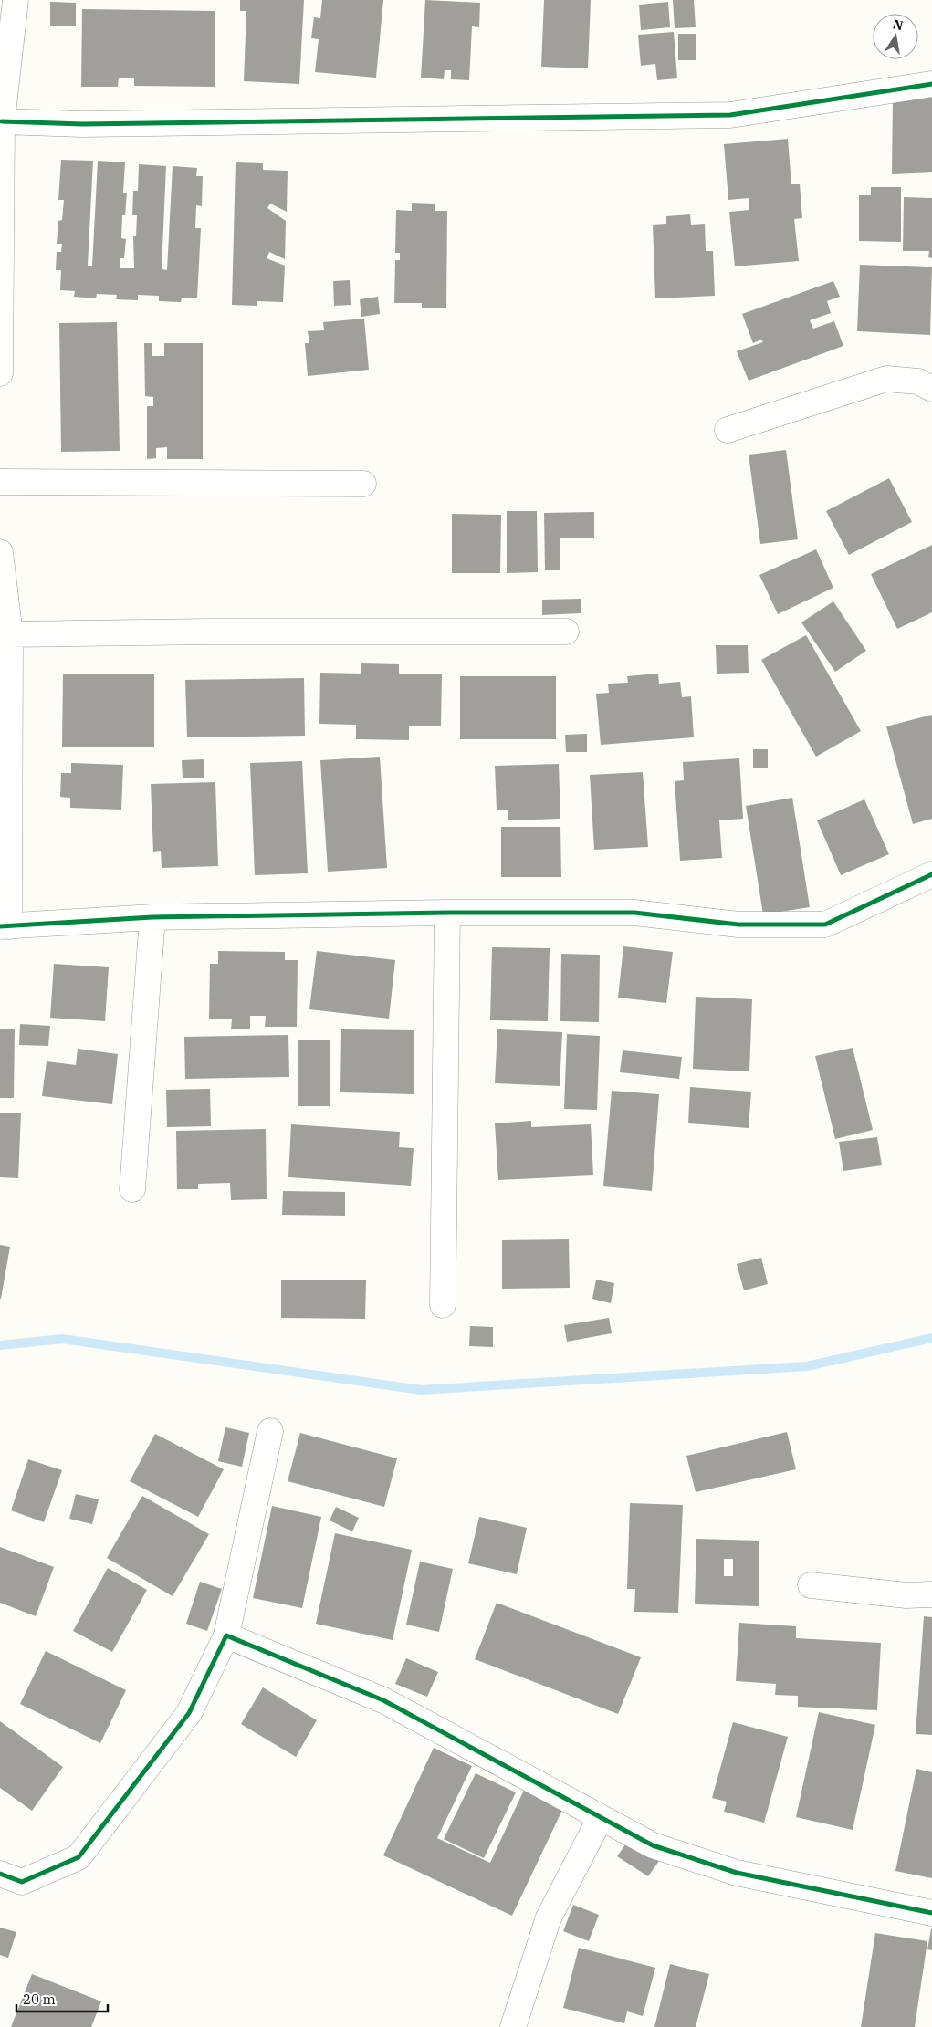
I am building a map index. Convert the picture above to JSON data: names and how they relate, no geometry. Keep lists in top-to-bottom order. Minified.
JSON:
{"scale_bar":"20 m","north":"top"}
